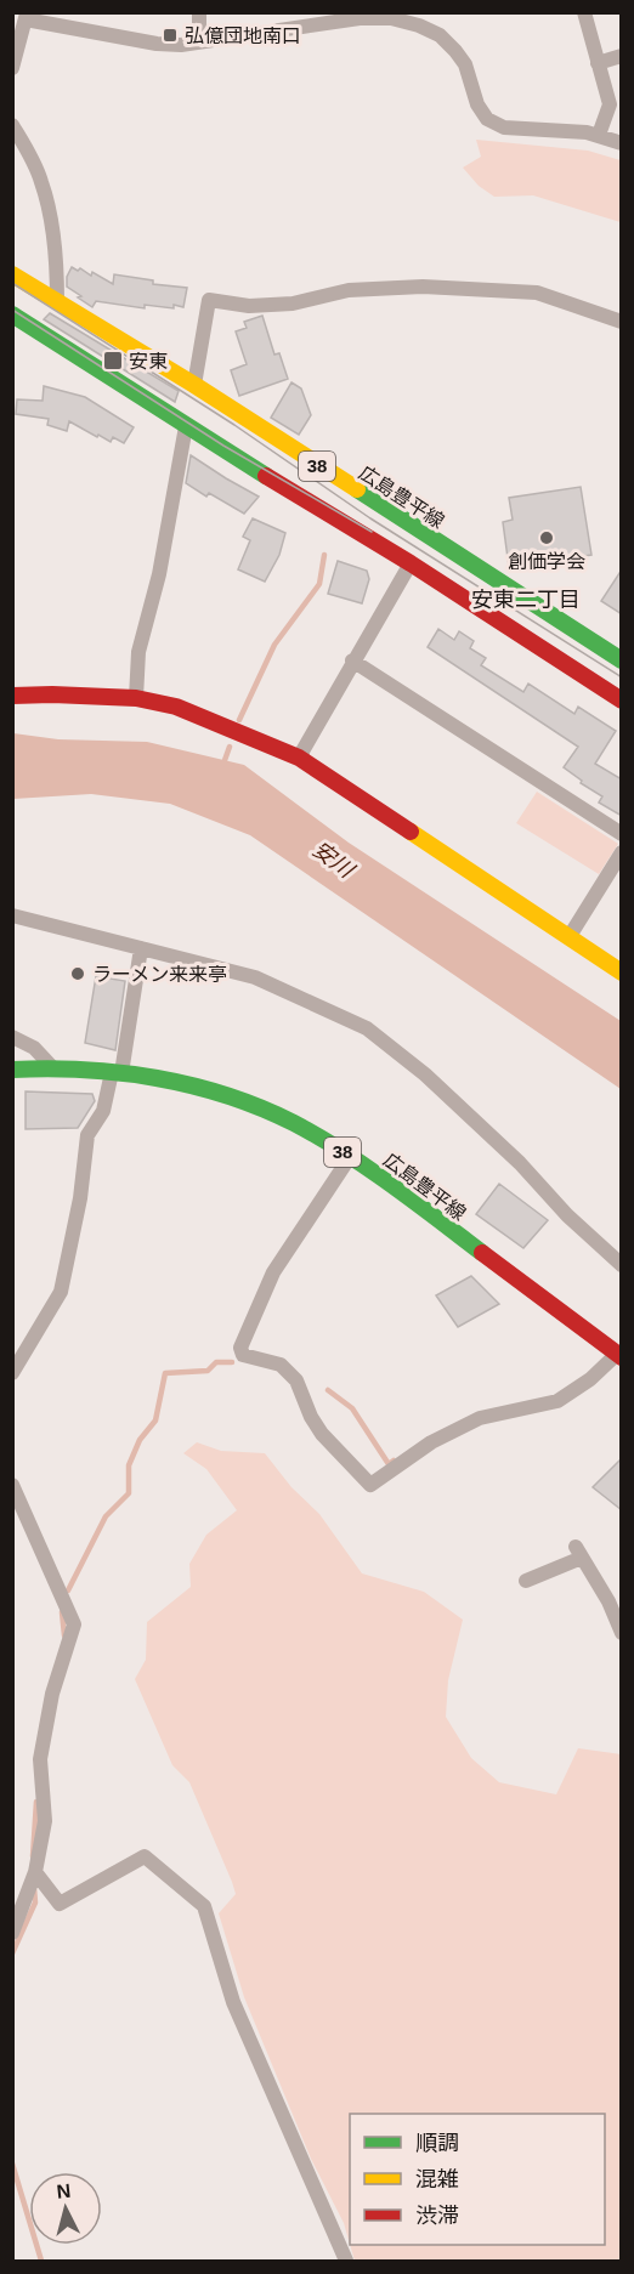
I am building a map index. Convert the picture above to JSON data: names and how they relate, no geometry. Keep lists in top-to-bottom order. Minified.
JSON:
{"streets":{"main road":["38","広島豊平線"]},"districts":["安東二丁目"],"water":["安川"],"places":{"transit":["弘億団地南口","安東"],"other":["創価学会","ラーメン来来亭"]},"legend":["順調","混雑","渋滞"],"north":"top"}
